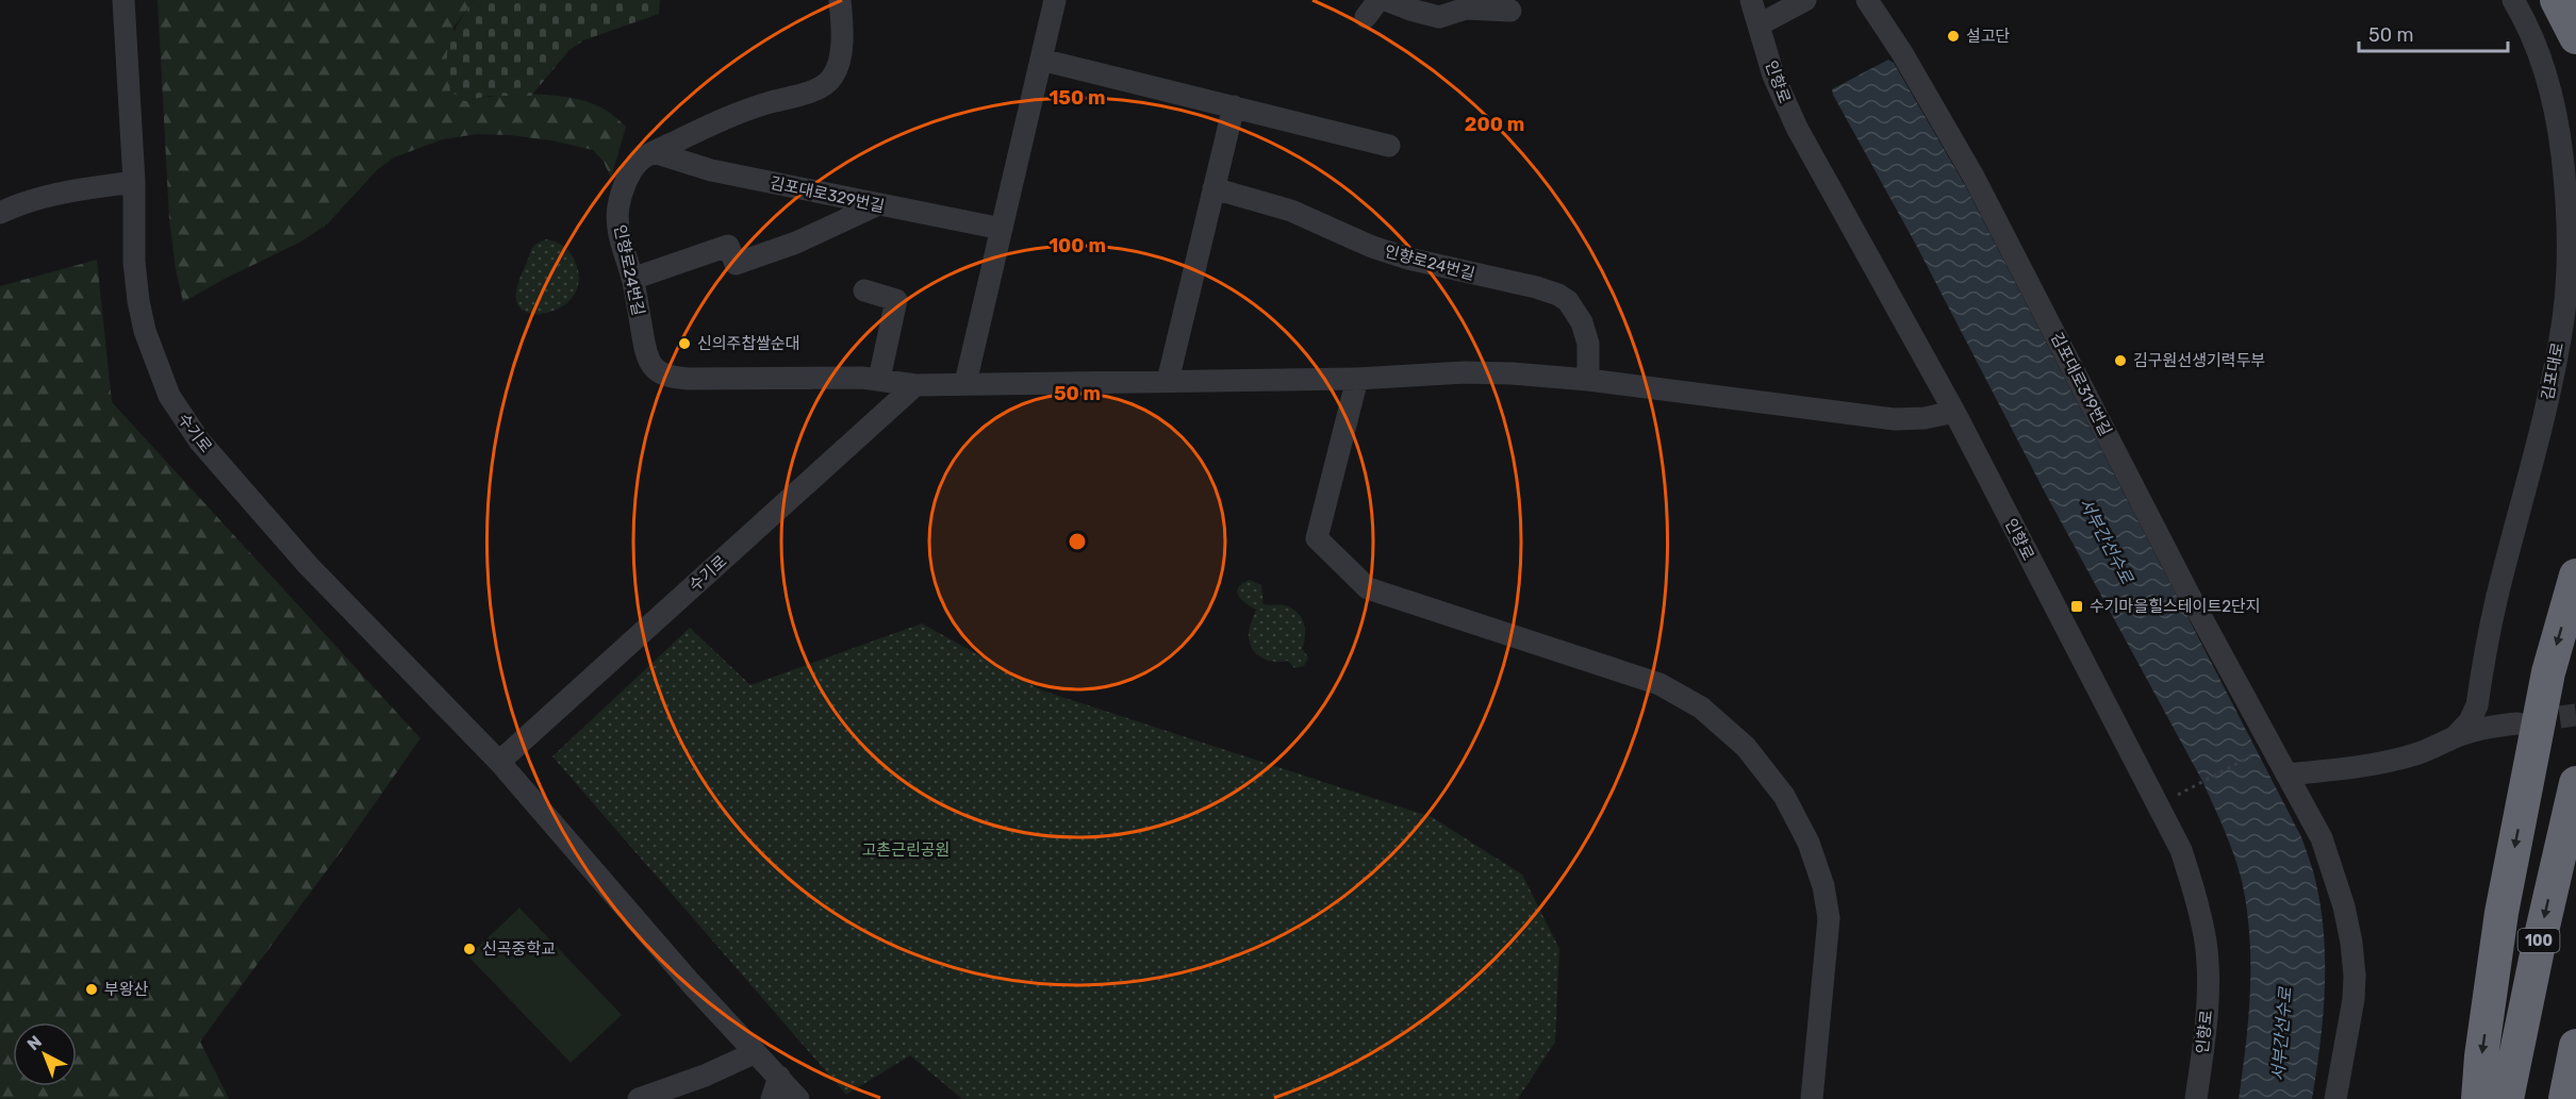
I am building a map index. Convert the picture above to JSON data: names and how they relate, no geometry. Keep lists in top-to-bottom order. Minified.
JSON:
{"streets":{"highway":["100"],"street":["인향로","김포대로329번길","인향로24번길","김포대로","김포대로319번길","수기로"]},"crossings":[["인향로","인향로24번길"],["김포대로329번길","인향로24번길"],["인향로24번길","수기로"]],"water":["서부간선수로"],"parks":["고촌근린공원"],"places":{"other":["설고단","신의주찹쌀순대","김구원선생기력두부","신곡중학교","부왕산"],"transit":["수기마을힐스테이트2단지"]},"scale_bar":"50 m","north":"top left","rings":["150 m","200 m","100 m","50 m"]}
